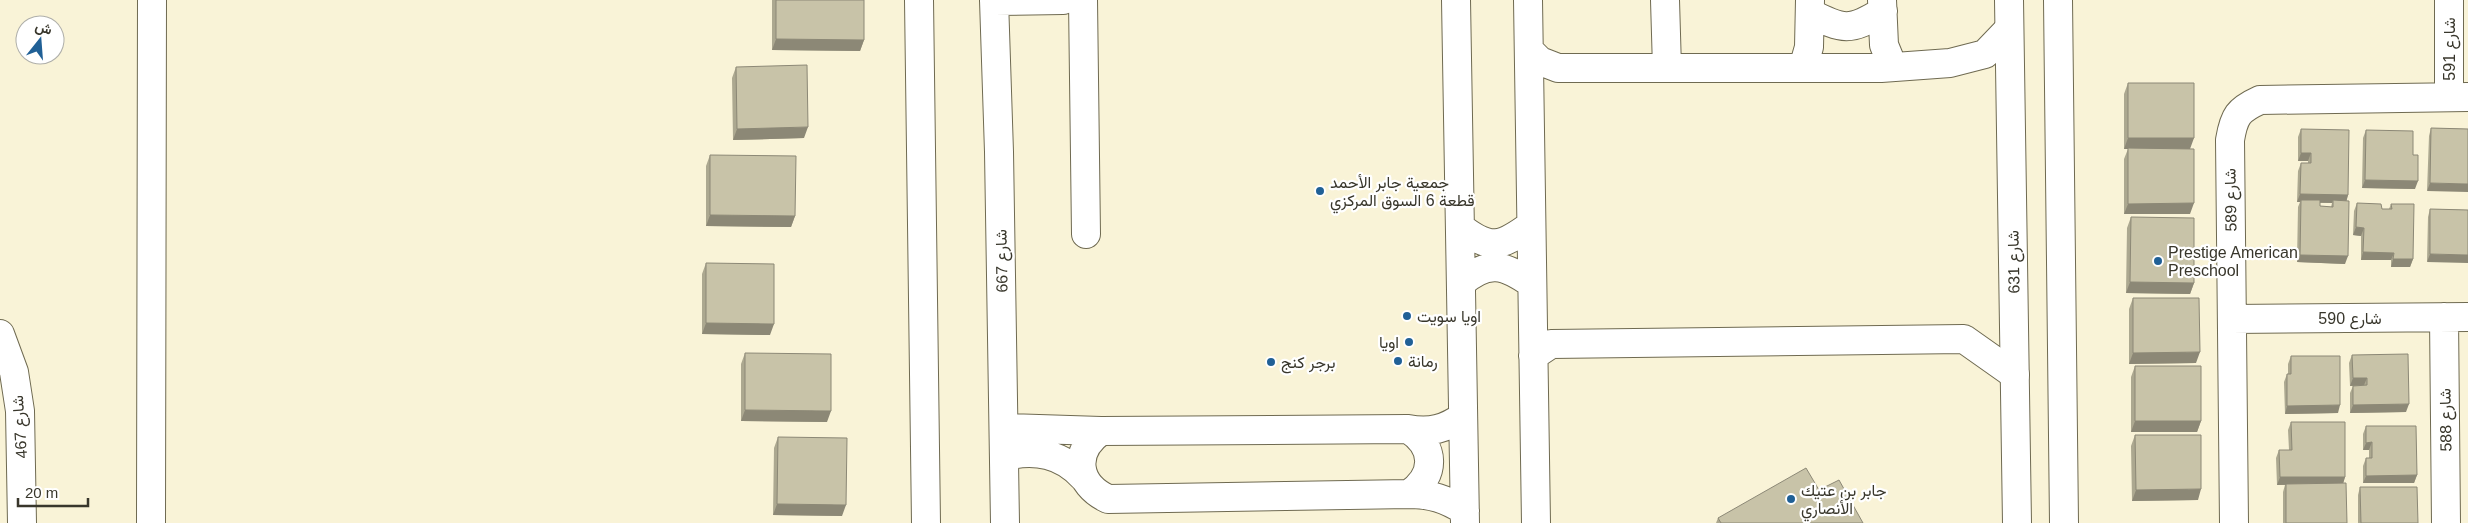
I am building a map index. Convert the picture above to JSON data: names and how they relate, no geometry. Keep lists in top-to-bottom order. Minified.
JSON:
{"streets":{"street":["شارع 591","شارع 589","شارع 667","شارع 631","شارع 590","شارع 588","شارع 467"]},"crossings":[["شارع 591","شارع 589"],["شارع 589","شارع 590"],["شارع 590","شارع 588"]],"places":["جمعية جابر الأحمد قطعة 6 السوق المركزي","Prestige American Preschool","اويا سويت","اويا","رمانة","برجر كنج","جابر بن عتيك الأنصاري"],"scale_bar":"20 m","north":"top"}
